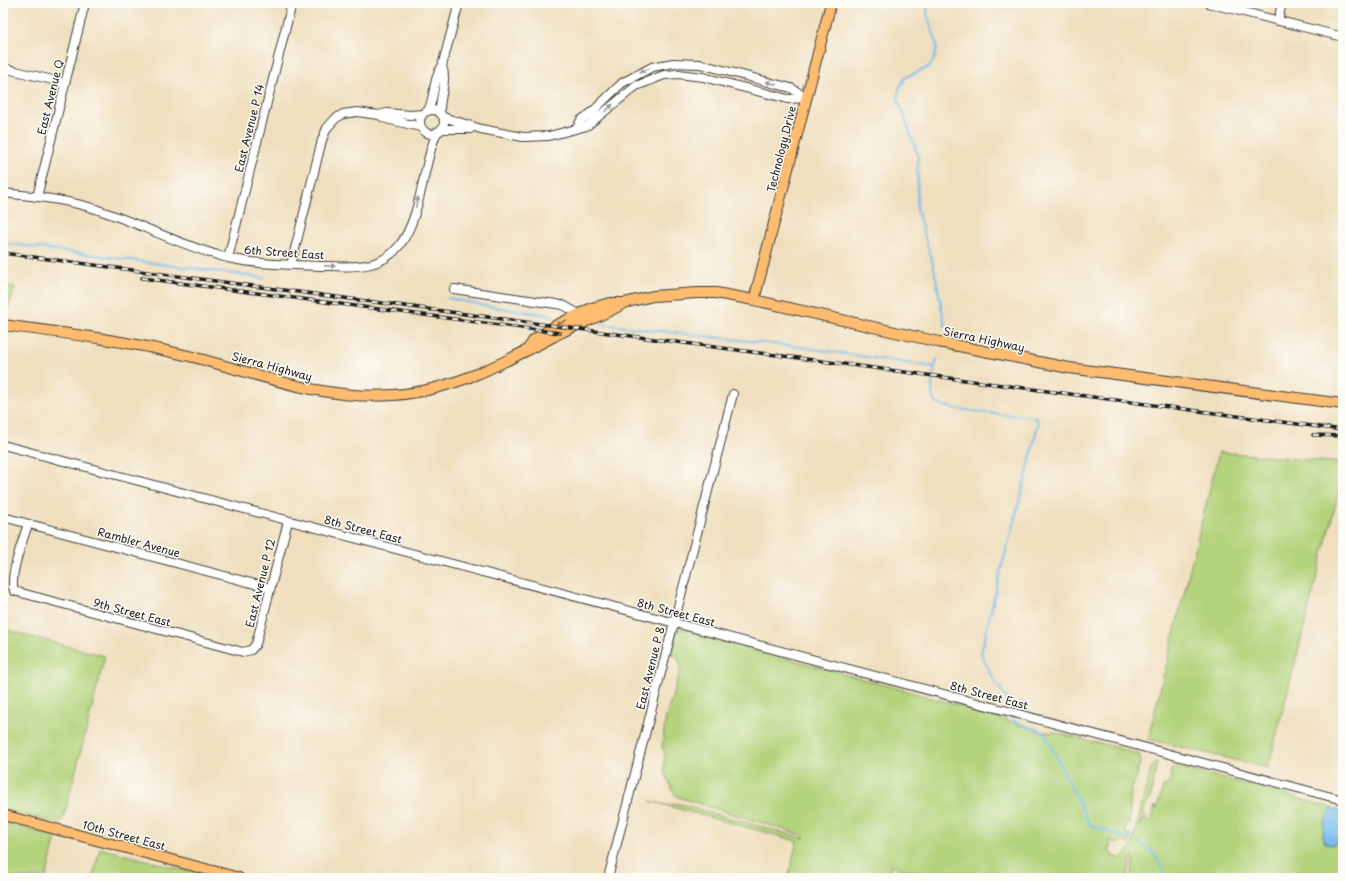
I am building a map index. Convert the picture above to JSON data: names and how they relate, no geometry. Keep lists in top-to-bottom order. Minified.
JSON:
{"streets":{"main road":["Technology Drive","Sierra Highway","10th Street East"],"street":["East Avenue Q","East Avenue P 14","6th Street East","8th Street East","Rambler Avenue","East Avenue P 12","9th Street East","East Avenue P 8"]},"crossings":[["East Avenue Q","6th Street East"],["East Avenue P 14","6th Street East"],["Technology Drive","Sierra Highway"],["8th Street East","East Avenue P 12"],["8th Street East","East Avenue P 8"],["Rambler Avenue","East Avenue P 12"],["Rambler Avenue","9th Street East"],["East Avenue P 12","9th Street East"]],"one_way":["6th Street East"]}
